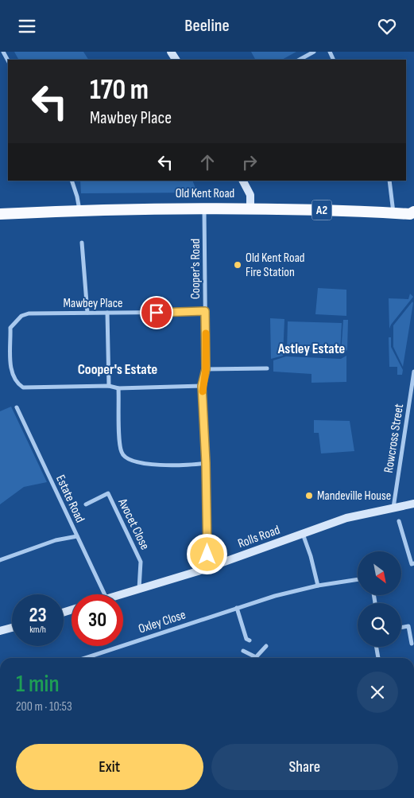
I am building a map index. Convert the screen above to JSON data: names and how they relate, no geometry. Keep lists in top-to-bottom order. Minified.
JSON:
{"streets":{"highway":["Old Kent Road","A2"],"main road":["Rolls Road"],"street":["Cooper's Road","Mawbey Place","Rowcross Street","Estate Road","Avocet Close","Oxley Close"]},"crossings":[["Old Kent Road","Cooper's Road"],["Cooper's Road","Mawbey Place"],["Cooper's Road","Rolls Road"],["Rowcross Street","Rolls Road"],["Avocet Close","Rolls Road"]],"districts":["Astley Estate","Cooper's Estate"],"places":["Old Kent Road Fire Station","Mandeville House"],"north":"bottom right","page":{"header":"Beeline","turn":["170 m","Mawbey Place"],"speed":"23 km/h","limit":"30","heading":["1 min","200 m · 10:53"],"buttons":["Exit","Share"]}}
